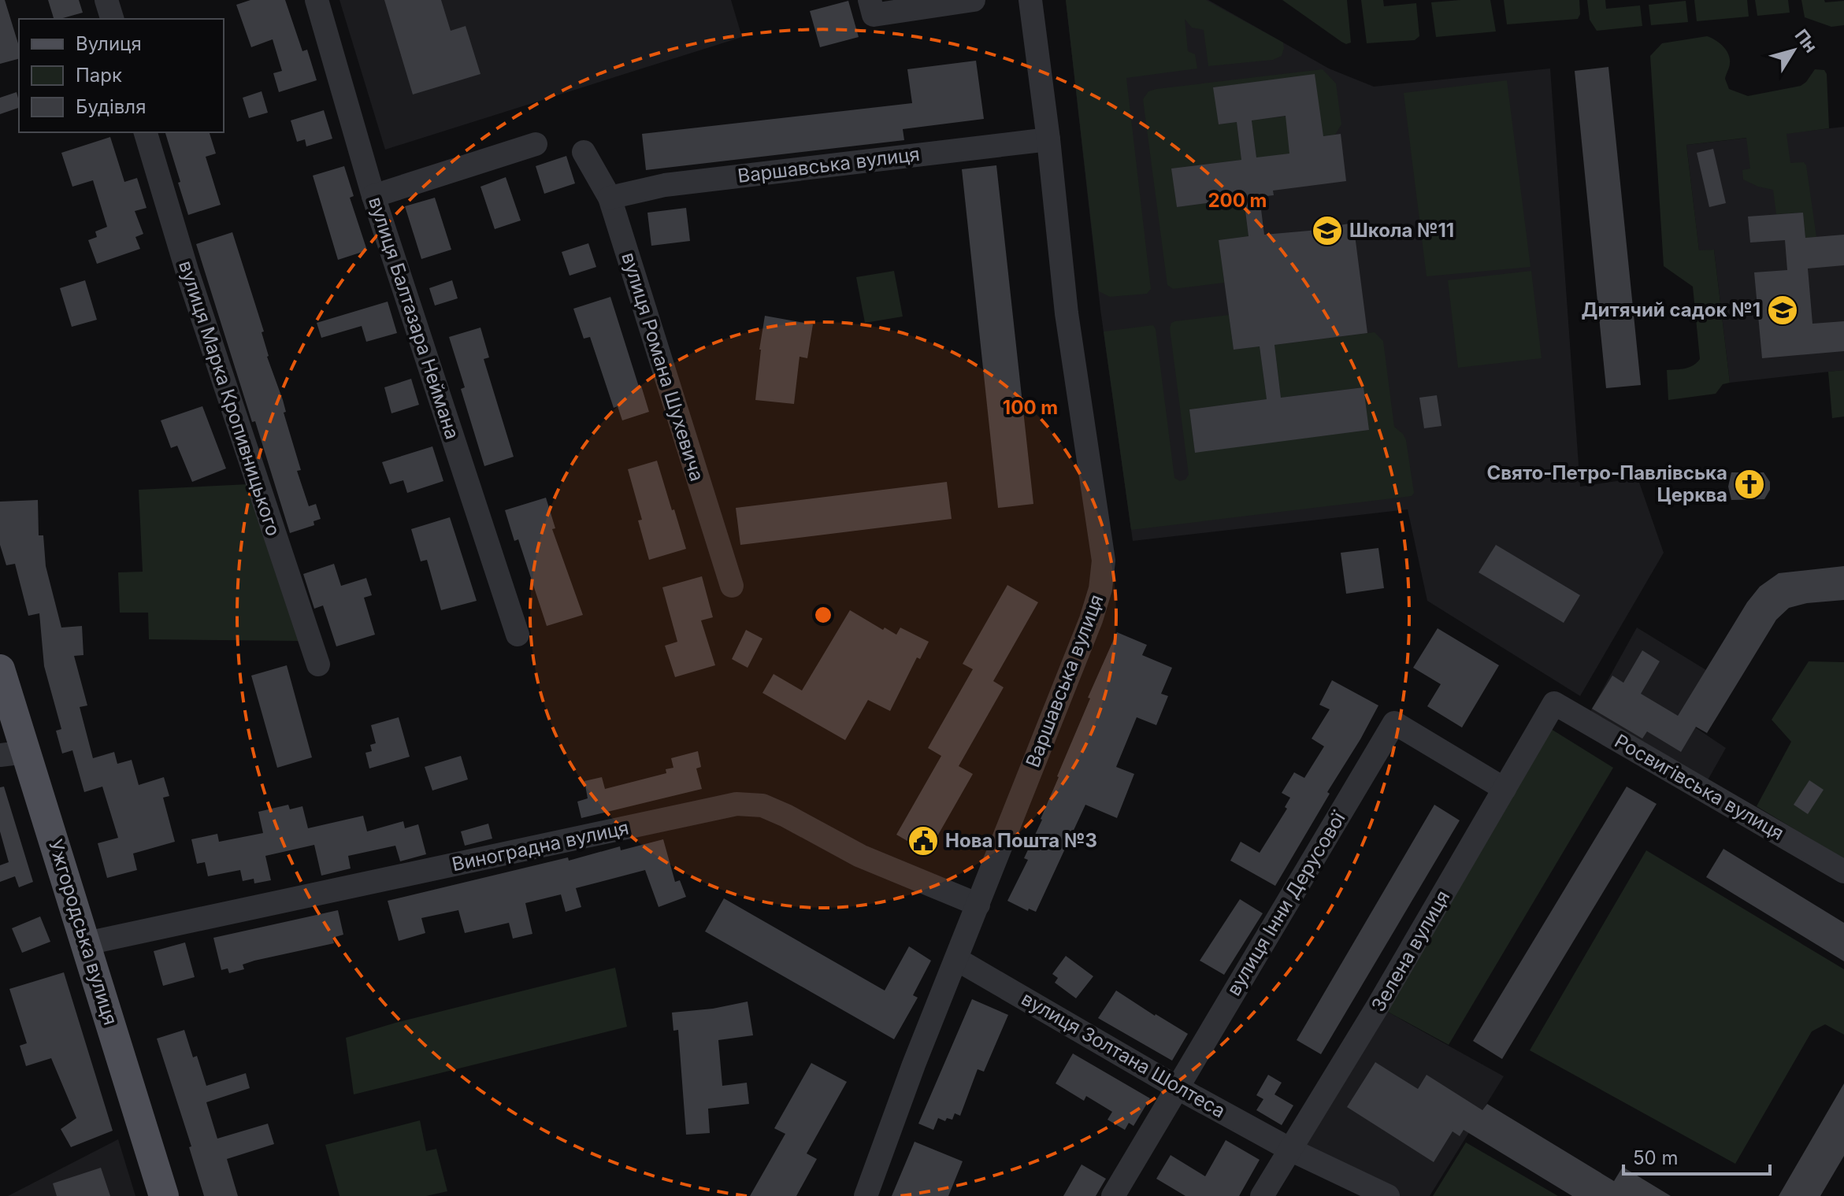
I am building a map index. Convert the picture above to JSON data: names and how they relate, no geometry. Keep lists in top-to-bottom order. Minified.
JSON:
{"streets":{"main road":["Ужгородська вулиця"],"street":["Варшавська вулиця","вулиця Балтазара Неймана","вулиця Романа Шухевича","вулиця Марка Кропивницького","Росвигівська вулиця","Виноградна вулиця","вулиця Інни Дерусової","Зелена вулиця","вулиця Золтана Шолтеса"]},"crossings":[["Варшавська вулиця","вулиця Романа Шухевича"],["Варшавська вулиця","Виноградна вулиця"],["Варшавська вулиця","вулиця Золтана Шолтеса"],["Росвигівська вулиця","Зелена вулиця"],["Виноградна вулиця","Ужгородська вулиця"],["вулиця Інни Дерусової","Зелена вулиця"],["вулиця Інни Дерусової","вулиця Золтана Шолтеса"],["Зелена вулиця","вулиця Золтана Шолтеса"]],"places":{"school or university":["Школа №11","Дитячий садок №1"],"church":["Свято-Петро-Павлівська Церква"],"public building":["Нова Пошта №3"]},"legend":["Вулиця","Парк","Будівля"],"scale_bar":"50 m","north":"top right","rings":["200 m","100 m"]}
